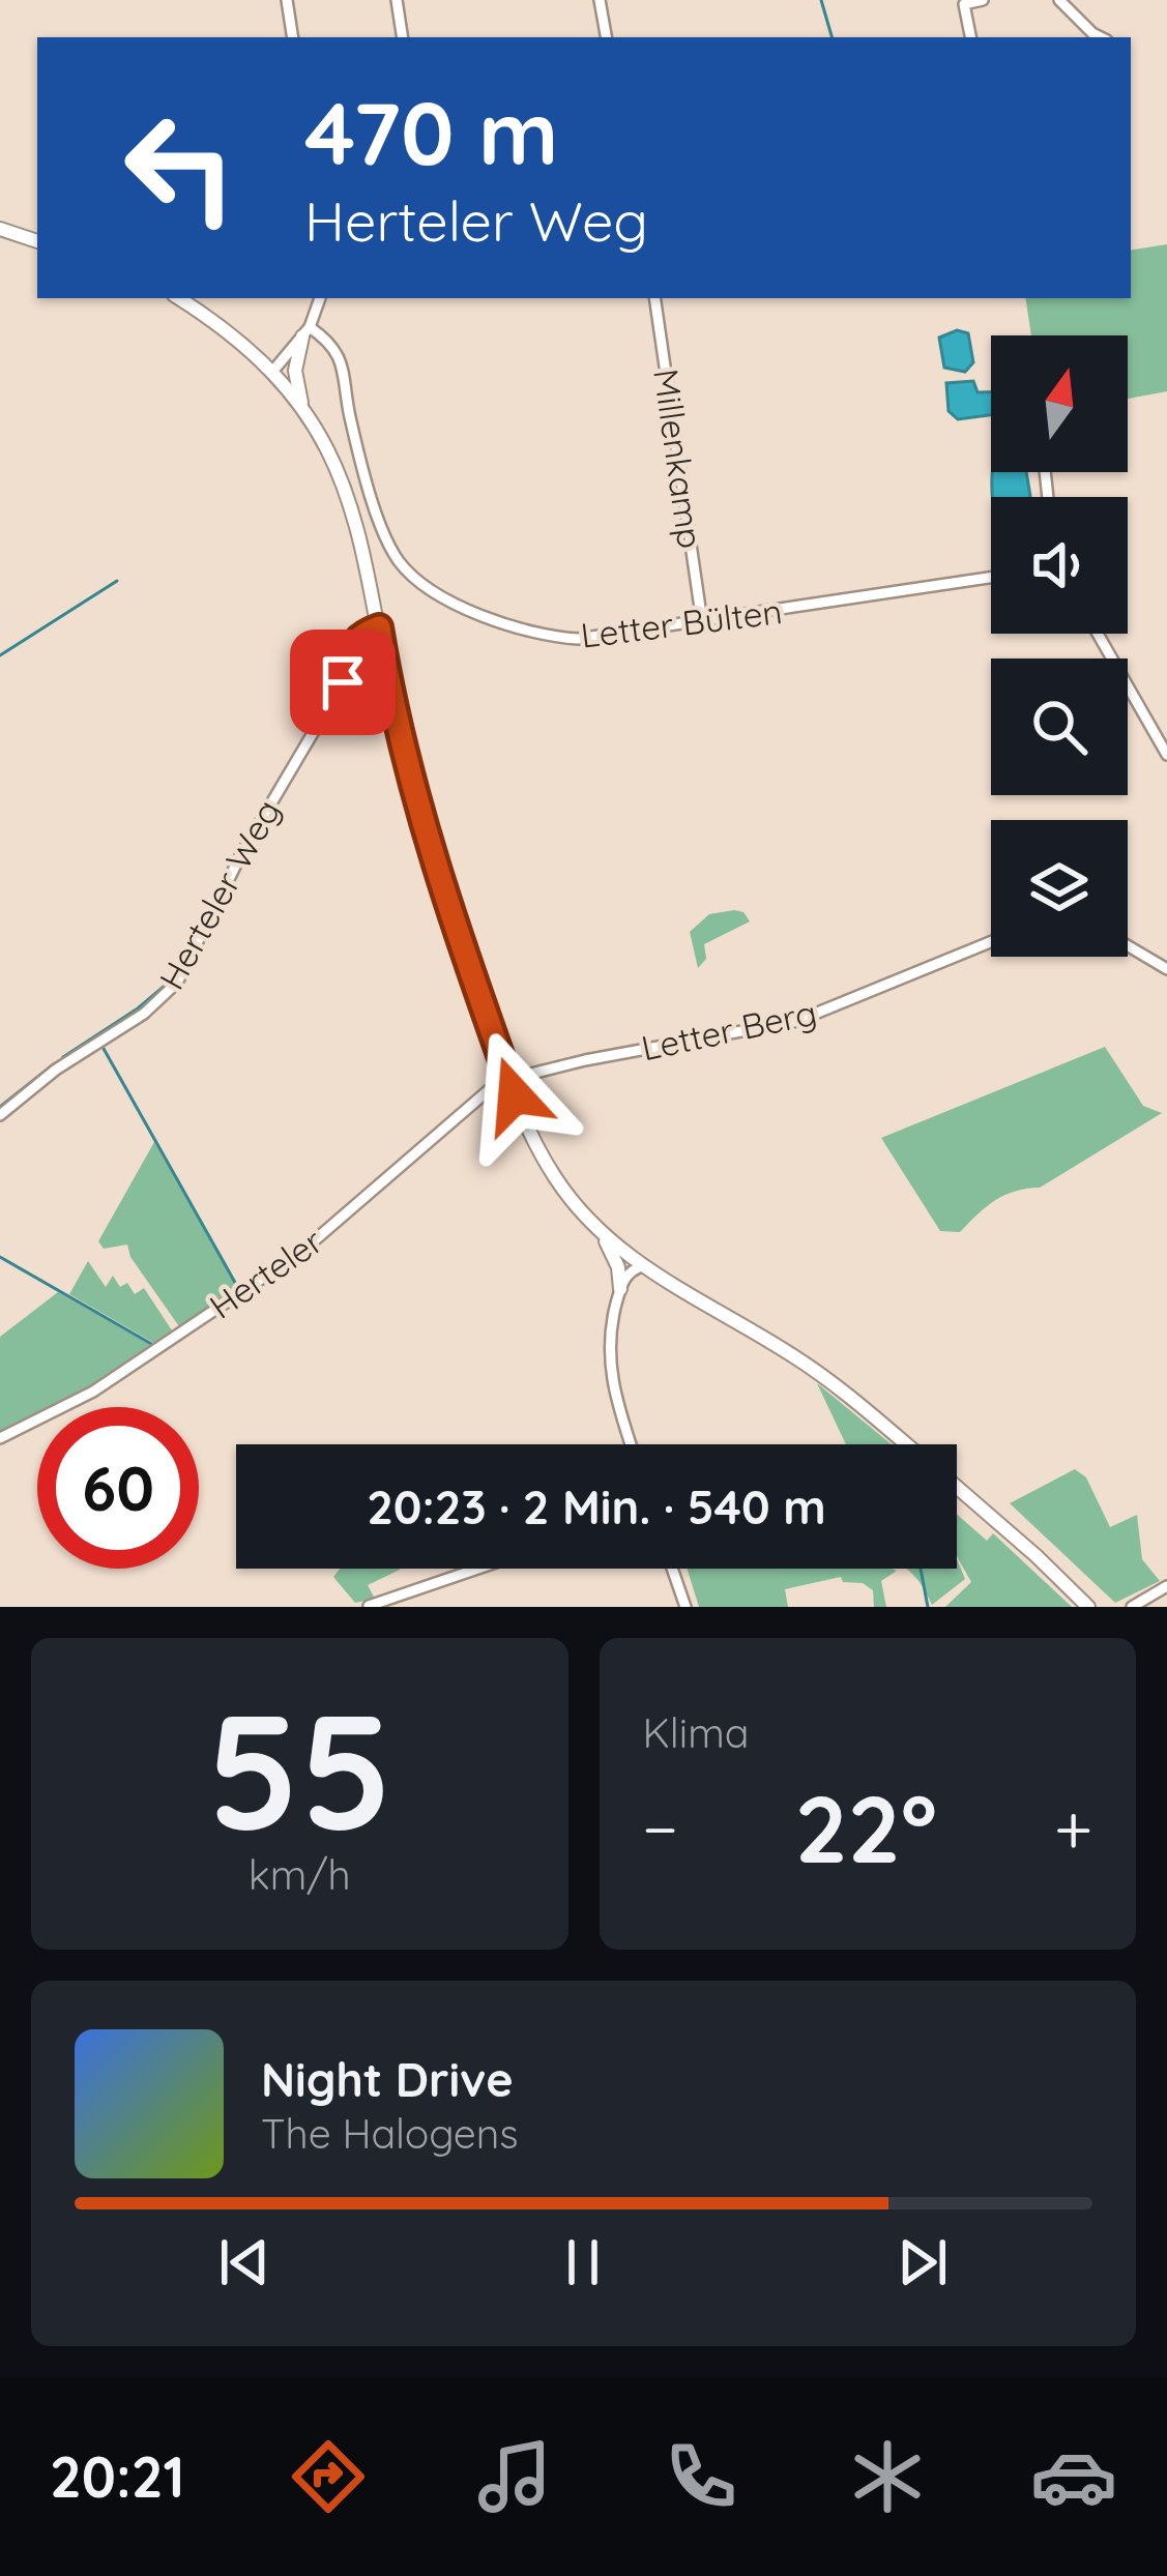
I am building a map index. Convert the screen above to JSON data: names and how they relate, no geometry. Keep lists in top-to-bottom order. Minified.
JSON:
{"streets":{"street":["Millenkamp","Letter Bülten","Herteler Weg","Letter Berg","Herteler"]},"crossings":[["Millenkamp","Letter Bülten"],["Letter Berg","Herteler"]],"north":"top","page":{"turn":["470 m","Herteler Weg"],"limit":"60","trip":"20:23 · 2 Min. · 540 m","tile":[["55","km/h"],"Klima"],"heat":["−","22°","+"],"song":["Night Drive","The Halogens"],"tabs":"20:21"}}
